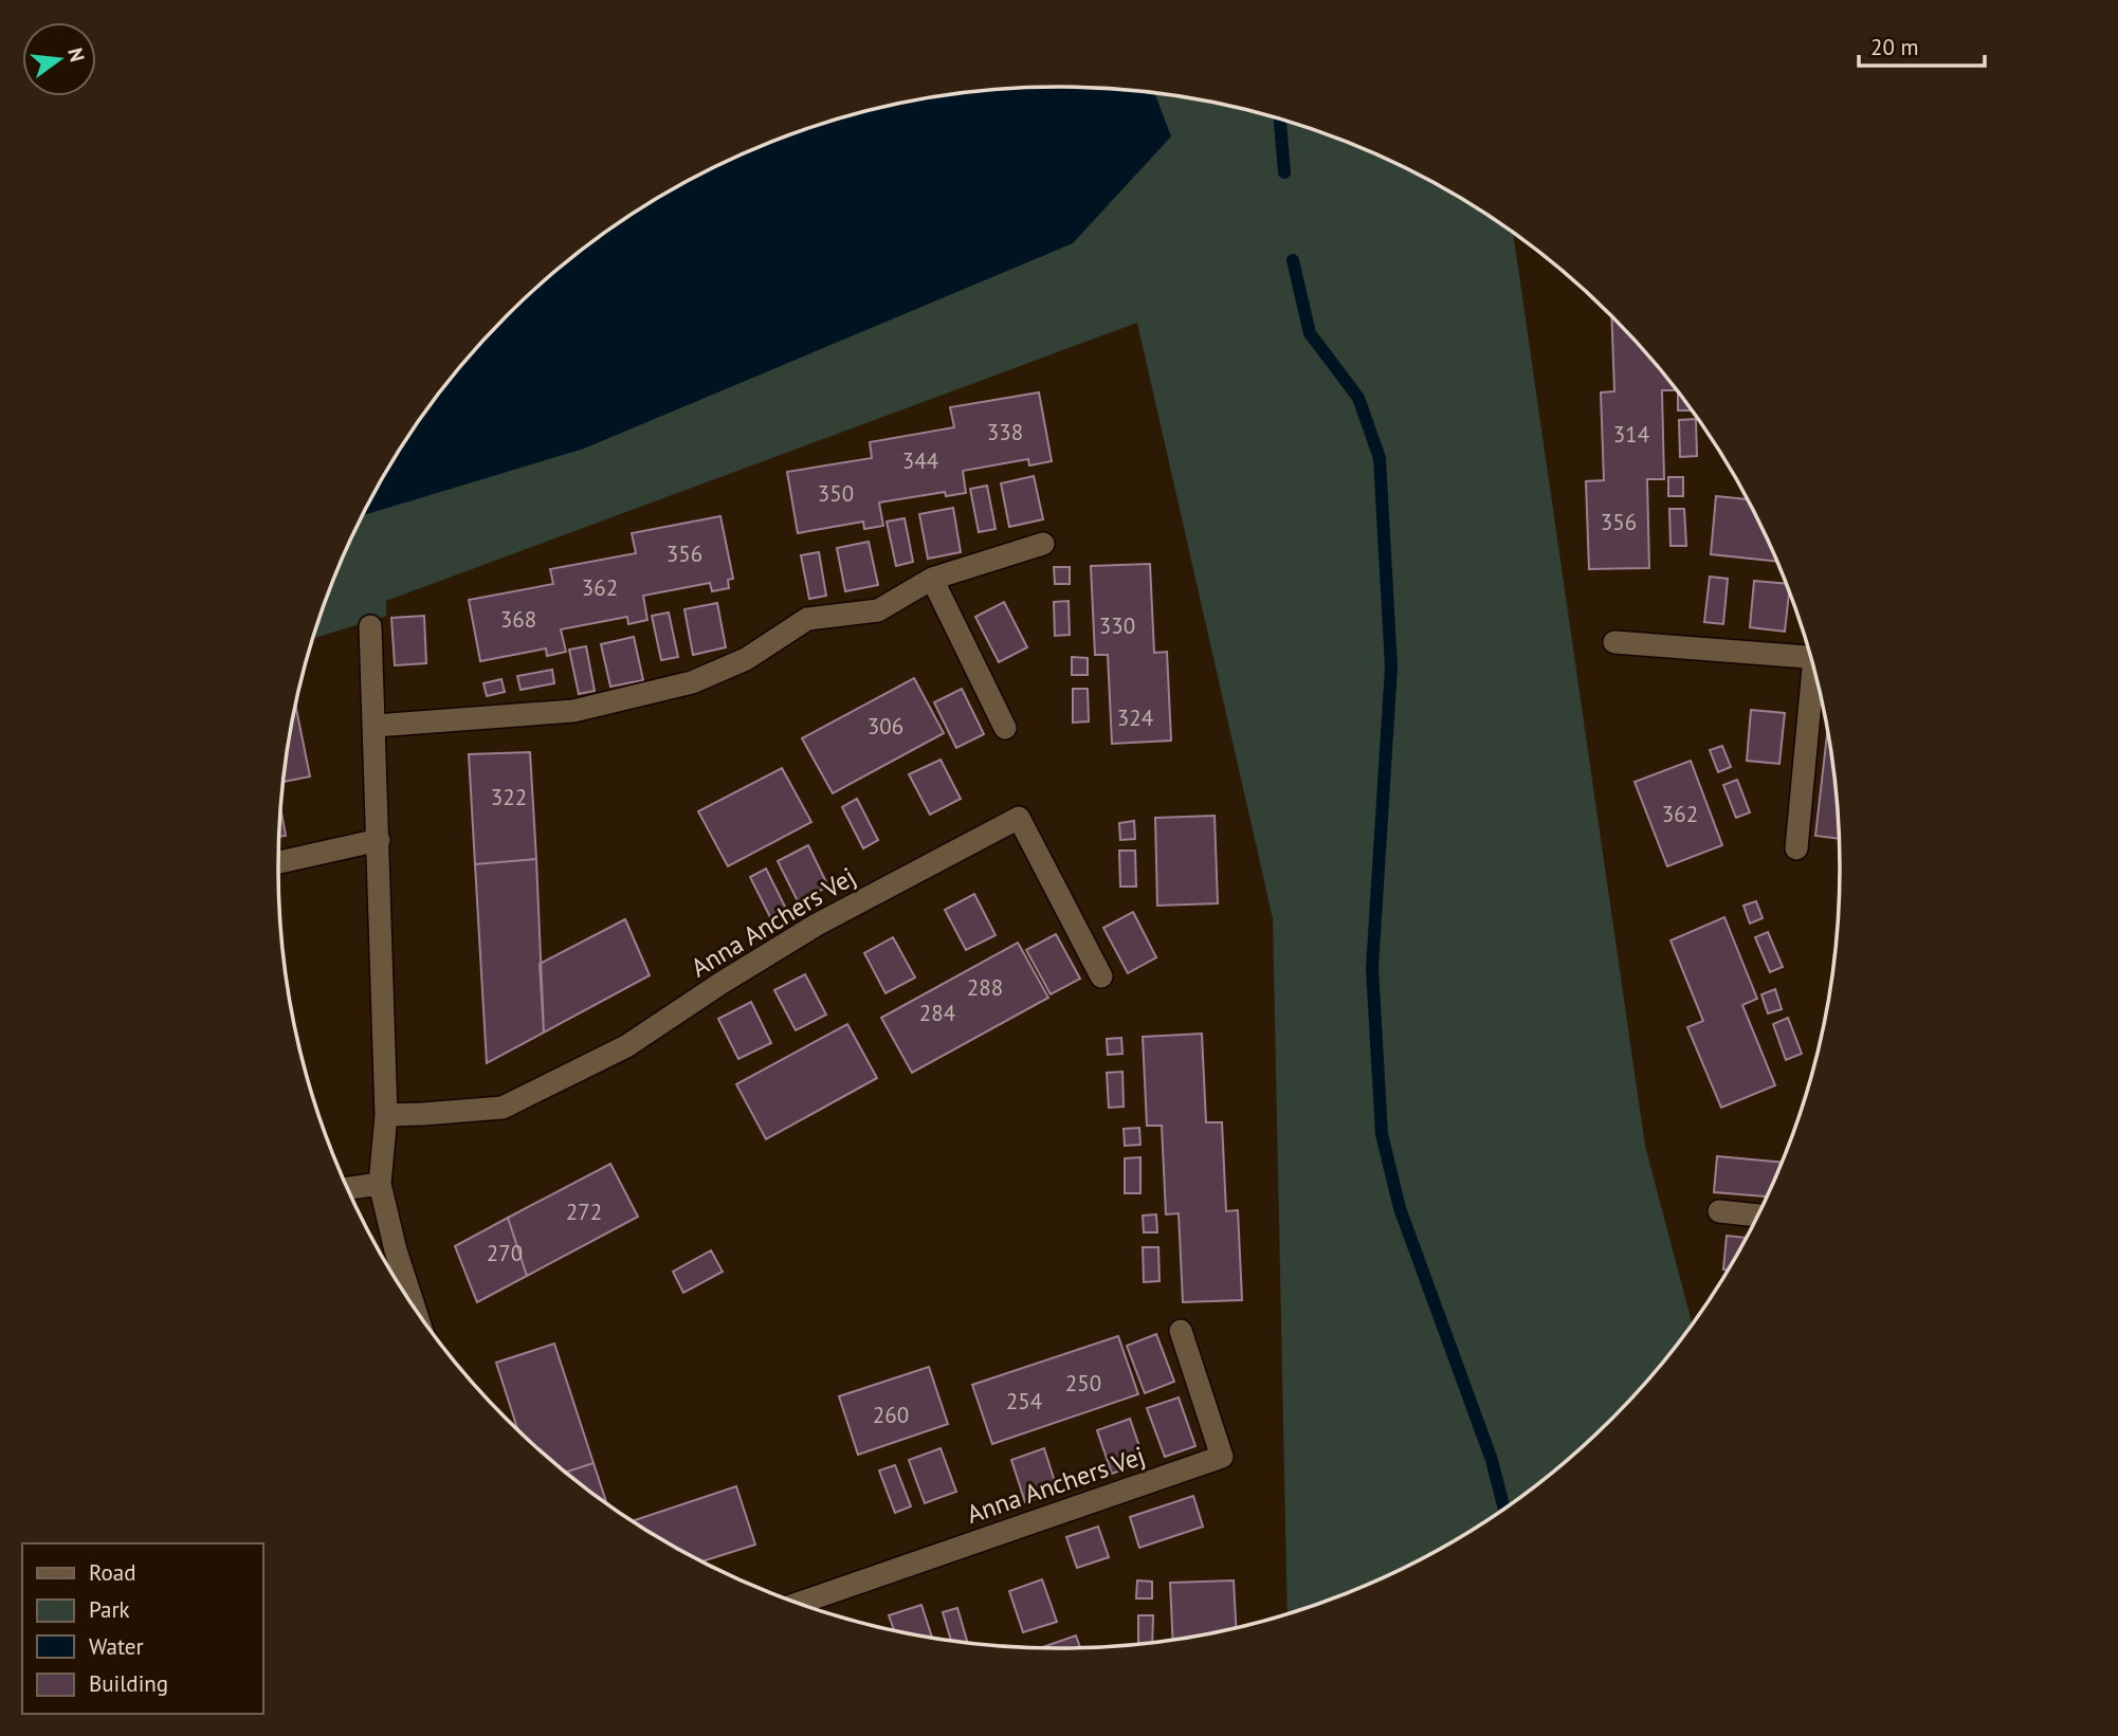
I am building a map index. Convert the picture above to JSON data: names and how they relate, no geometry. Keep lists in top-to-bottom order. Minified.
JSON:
{"streets":{"street":["Anna Anchers Vej"]},"house_numbers":["338","314","344","350","356","356","362","368","330","324","306","322","362","288","284","272","270","250","254","260"],"legend":["Road","Park","Water","Building"],"scale_bar":"20 m","north":"right"}
